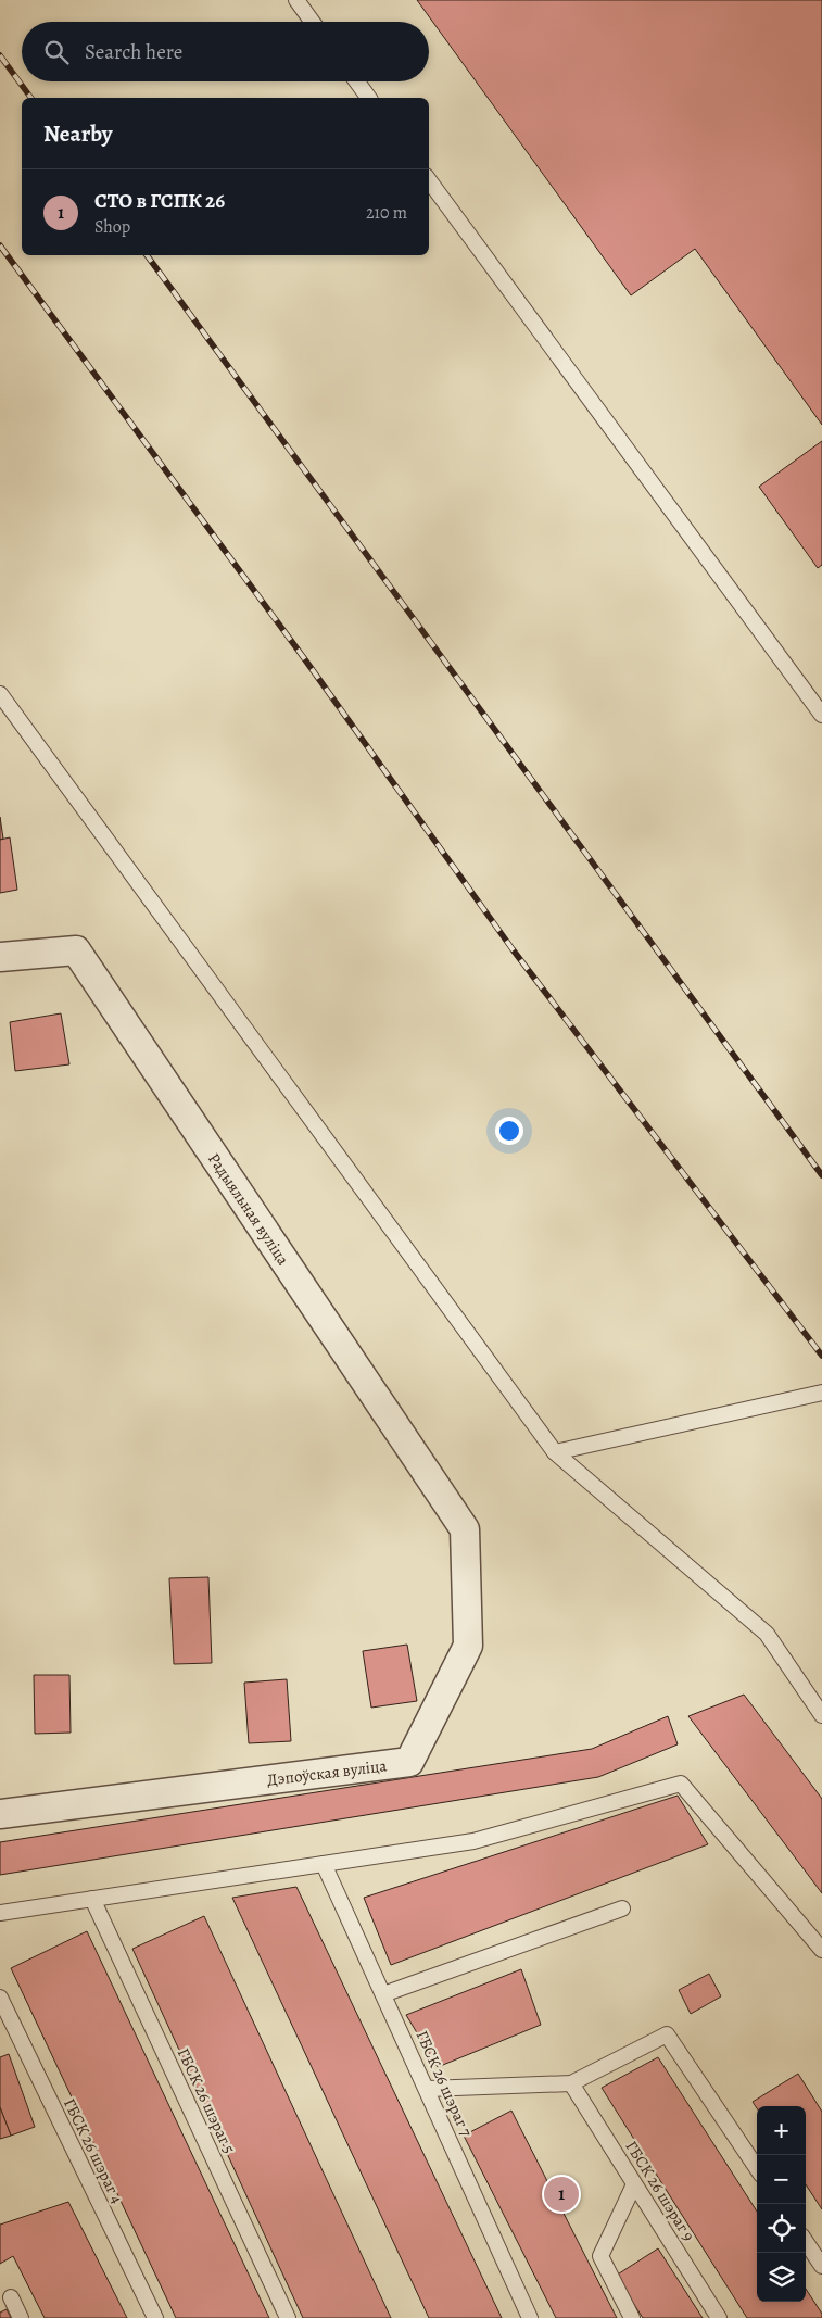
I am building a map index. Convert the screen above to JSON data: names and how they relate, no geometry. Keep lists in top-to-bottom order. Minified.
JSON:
{"streets":{"street":["Радыяльная вуліца","Дэпоўская вуліца"],"lane":["ГБСК 26 шэраг 7","ГБСК 26 шэраг 5","ГБСК 26 шэраг 4","ГБСК 26 шэраг 9"]},"crossings":[["Радыяльная вуліца","Дэпоўская вуліца"]],"page":{"search":"Search here","heading":"Nearby","list":[{"mark":"1","name":"СТО в ГСПК 26","note":"Shop","value":"210 m"}],"map_buttons":["+","−"],"pins":"1"}}
